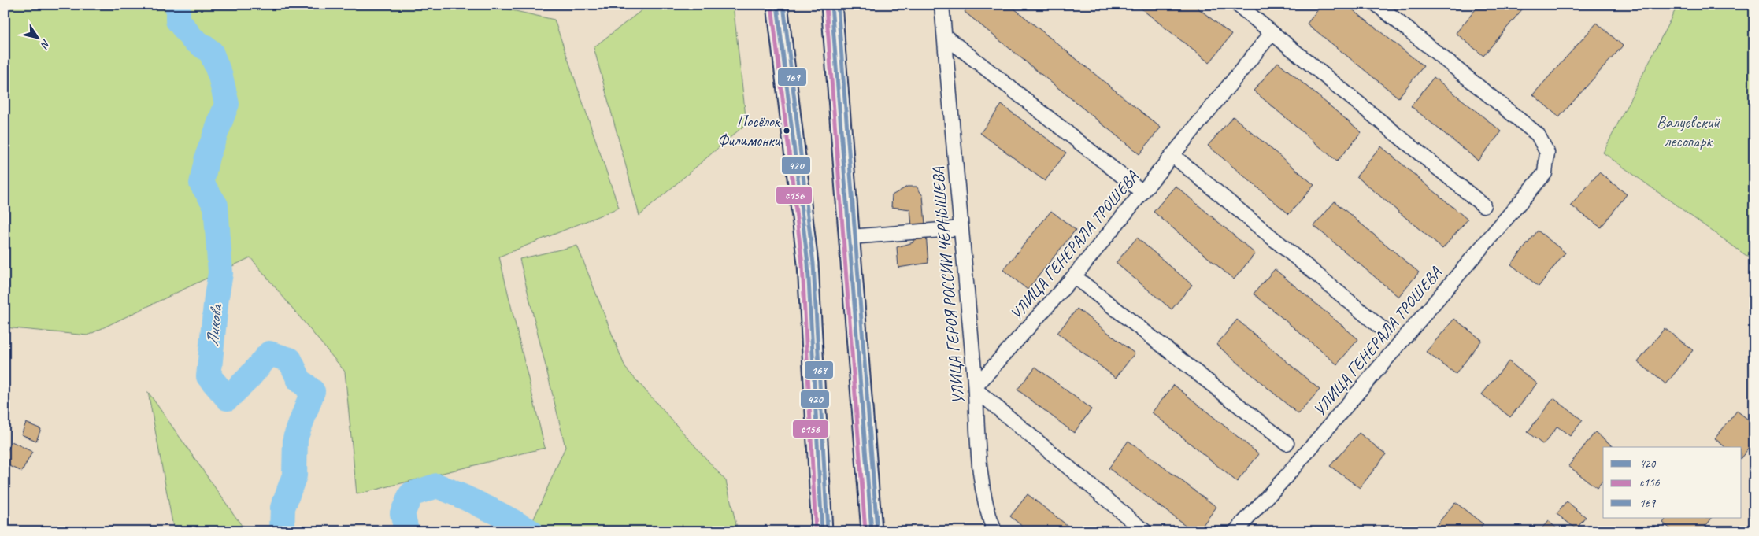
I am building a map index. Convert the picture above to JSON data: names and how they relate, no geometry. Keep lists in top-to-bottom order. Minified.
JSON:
{"streets":{"street":["УЛИЦА ГЕНЕРАЛА ТРОШЕВА","УЛИЦА ГЕРОЯ РОССИИ ЧЕРНЫШЕВА"]},"crossings":[["УЛИЦА ГЕНЕРАЛА ТРОШЕВА","УЛИЦА ГЕРОЯ РОССИИ ЧЕРНЫШЕВА"]],"water":["Ликова"],"parks":["Валуевский лесопарк"],"places":["Посёлок Филимонки"],"lines":["transit line 420","transit line 169","transit line с156"],"legend":["420","с156","169"],"north":"bottom right"}
